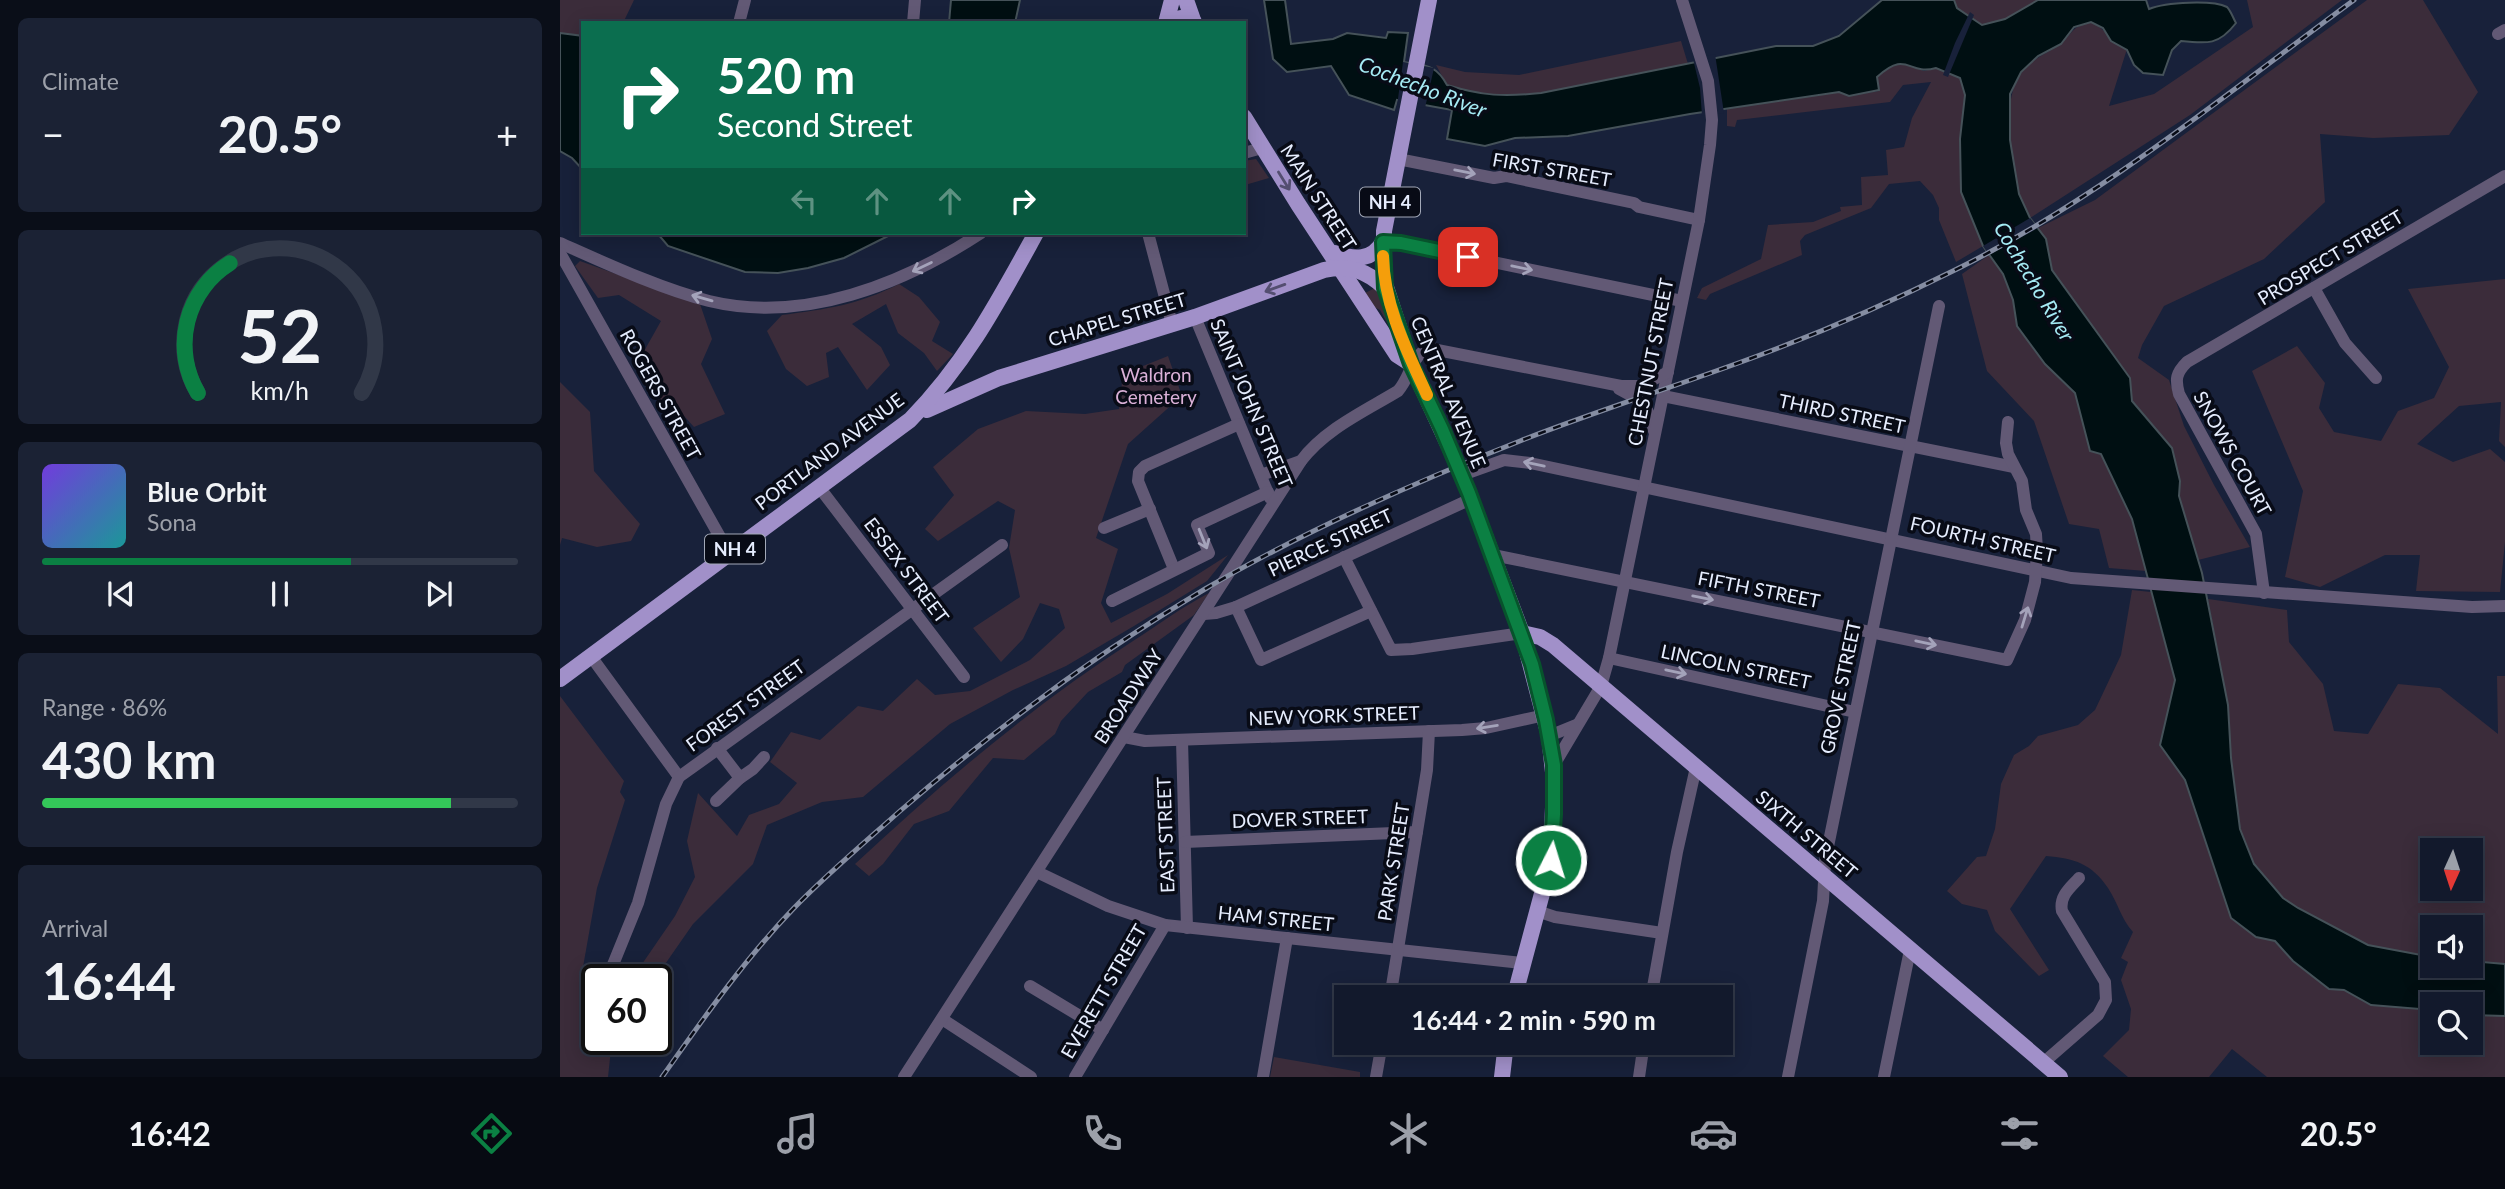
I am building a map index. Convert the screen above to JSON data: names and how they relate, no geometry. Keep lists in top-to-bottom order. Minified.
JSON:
{"streets":{"main road":["MAIN STREET","NH 4","CHAPEL STREET","CENTRAL AVENUE","PORTLAND AVENUE","SIXTH STREET"],"street":["FIRST STREET","PROSPECT STREET","CHESTNUT STREET","ROGERS STREET","SAINT JOHN STREET","THIRD STREET","SNOWS COURT","FOURTH STREET","PIERCE STREET","ESSEX STREET","FIFTH STREET","LINCOLN STREET","GROVE STREET","BROADWAY","FOREST STREET","NEW YORK STREET","DOVER STREET","EAST STREET","PARK STREET","HAM STREET","EVERETT STREET"]},"crossings":[["FIRST STREET","CHESTNUT STREET"],["FIRST STREET","CENTRAL AVENUE"],["MAIN STREET","CHAPEL STREET"],["MAIN STREET","CENTRAL AVENUE"],["MAIN STREET","BROADWAY"],["PROSPECT STREET","SNOWS COURT"],["CHAPEL STREET","SAINT JOHN STREET"],["CHAPEL STREET","PORTLAND AVENUE"],["CHESTNUT STREET","CENTRAL AVENUE"],["CHESTNUT STREET","THIRD STREET"],["CHESTNUT STREET","FOURTH STREET"],["CHESTNUT STREET","FIFTH STREET"],["CHESTNUT STREET","LINCOLN STREET"],["CHESTNUT STREET","SIXTH STREET"],["CENTRAL AVENUE","FOURTH STREET"],["CENTRAL AVENUE","PIERCE STREET"],["CENTRAL AVENUE","FIFTH STREET"],["CENTRAL AVENUE","BROADWAY"],["CENTRAL AVENUE","NEW YORK STREET"],["CENTRAL AVENUE","SIXTH STREET"],["CENTRAL AVENUE","HAM STREET"],["ROGERS STREET","PORTLAND AVENUE"],["SAINT JOHN STREET","BROADWAY"],["THIRD STREET","GROVE STREET"],["PORTLAND AVENUE","ESSEX STREET"],["SNOWS COURT","FOURTH STREET"],["FOURTH STREET","FIFTH STREET"],["FOURTH STREET","GROVE STREET"],["PIERCE STREET","BROADWAY"],["ESSEX STREET","FOREST STREET"],["FIFTH STREET","GROVE STREET"],["LINCOLN STREET","GROVE STREET"],["GROVE STREET","SIXTH STREET"],["BROADWAY","NEW YORK STREET"],["BROADWAY","HAM STREET"],["NEW YORK STREET","EAST STREET"],["NEW YORK STREET","PARK STREET"],["DOVER STREET","EAST STREET"],["DOVER STREET","PARK STREET"],["EAST STREET","HAM STREET"],["PARK STREET","HAM STREET"],["HAM STREET","EVERETT STREET"]],"one_way":["MAIN STREET","FIFTH STREET","LINCOLN STREET"],"water":["Cochecho River"],"parks":["Waldron Cemetery"],"north":"bottom","page":{"tile":["Climate",["Range · 86%","430 km"],["Arrival","16:44"]],"turn":["520 m","Second Street"],"heat":["−","20.5°","+"],"song":["Blue Orbit","Sona"],"limit":"60","trip":"16:44 · 2 min · 590 m","tabs":["16:42","20.5°"],"gauge":["52","km/h"]}}
